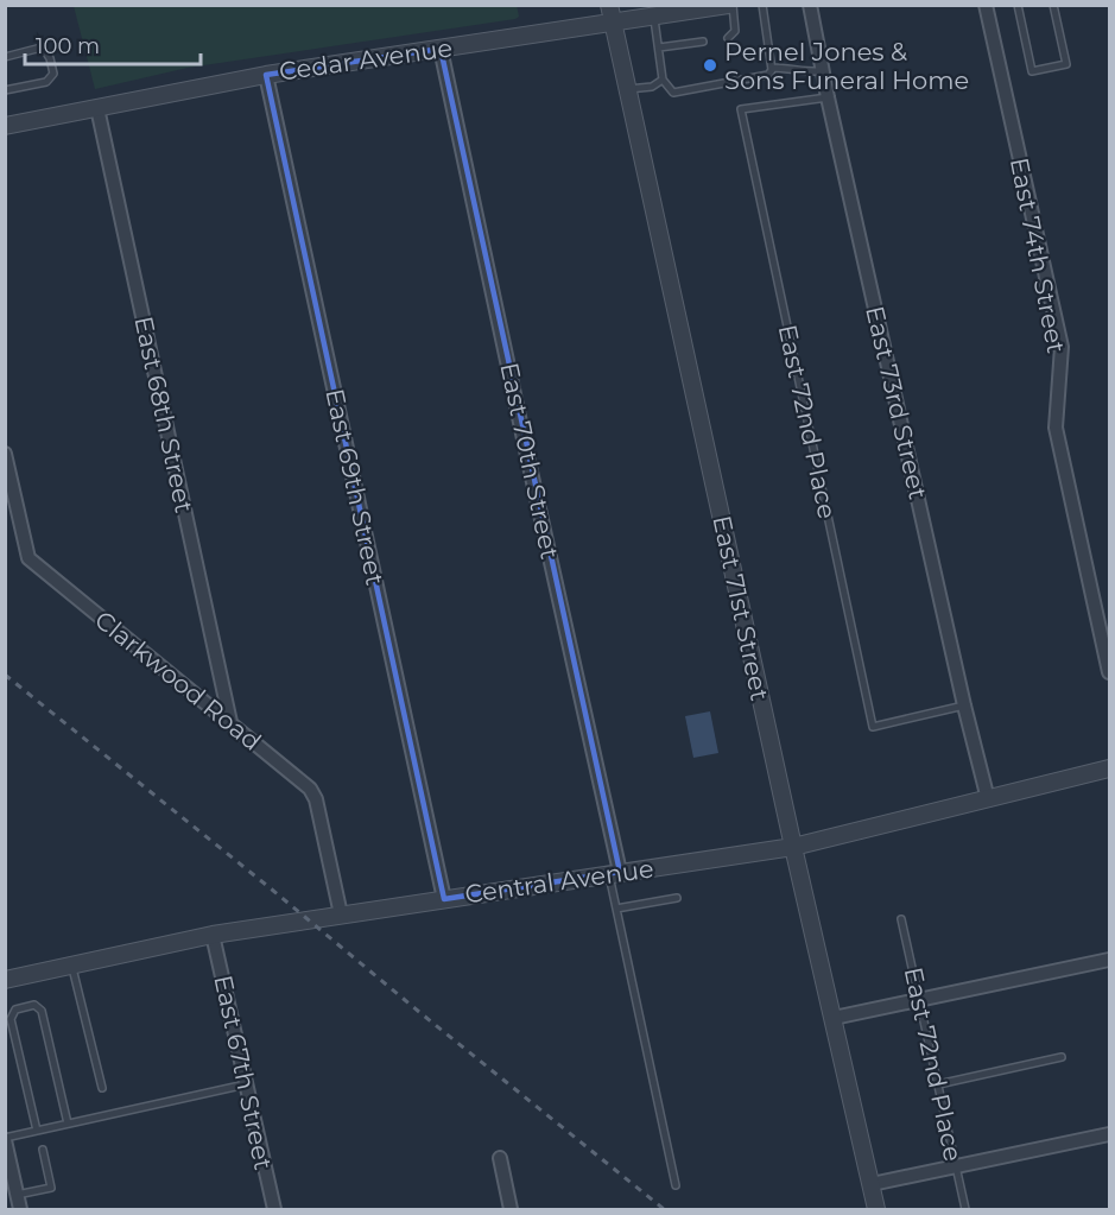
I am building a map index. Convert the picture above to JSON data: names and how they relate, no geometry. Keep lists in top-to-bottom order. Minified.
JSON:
{"streets":{"street":["Cedar Avenue","East 74th Street","East 73rd Street","East 68th Street","East 70th Street","East 69th Street","East 71st Street","Clarkwood Road","Central Avenue","East 67th Street"],"lane":["East 72nd Place"]},"crossings":[["Cedar Avenue","East 68th Street"],["Cedar Avenue","East 70th Street"],["Cedar Avenue","East 69th Street"],["Cedar Avenue","East 71st Street"],["East 73rd Street","East 72nd Place"],["East 73rd Street","Central Avenue"],["East 68th Street","Clarkwood Road"],["East 70th Street","Central Avenue"],["East 69th Street","Central Avenue"],["East 71st Street","Central Avenue"],["Clarkwood Road","Central Avenue"],["Central Avenue","East 67th Street"]],"places":["Pernel Jones & Sons Funeral Home"],"scale_bar":"100 m"}
